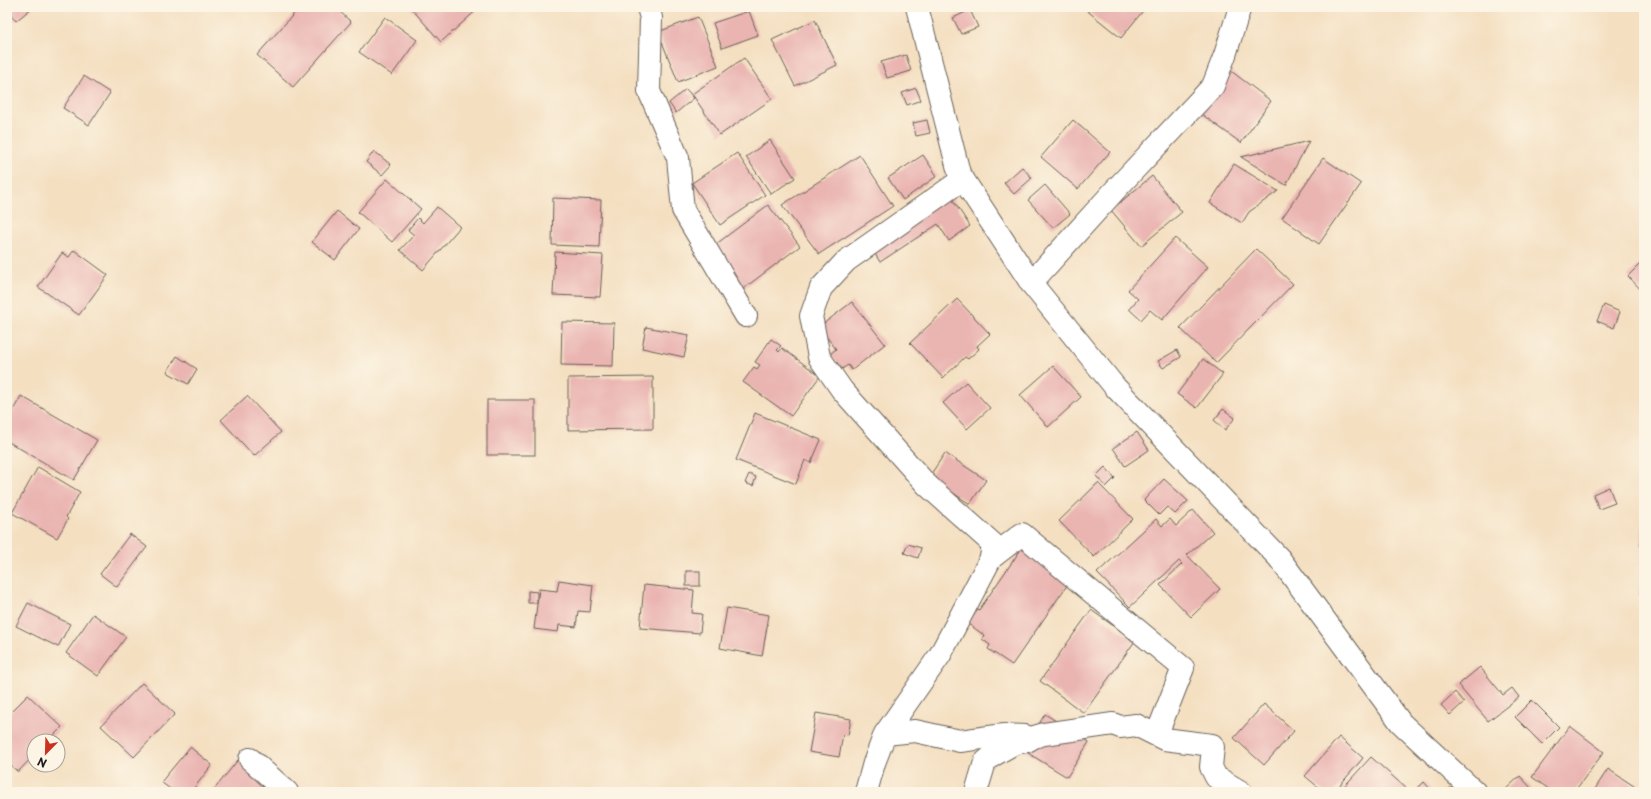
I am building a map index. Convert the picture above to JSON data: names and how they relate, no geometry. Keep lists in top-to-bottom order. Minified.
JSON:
{"north":"bottom left"}
